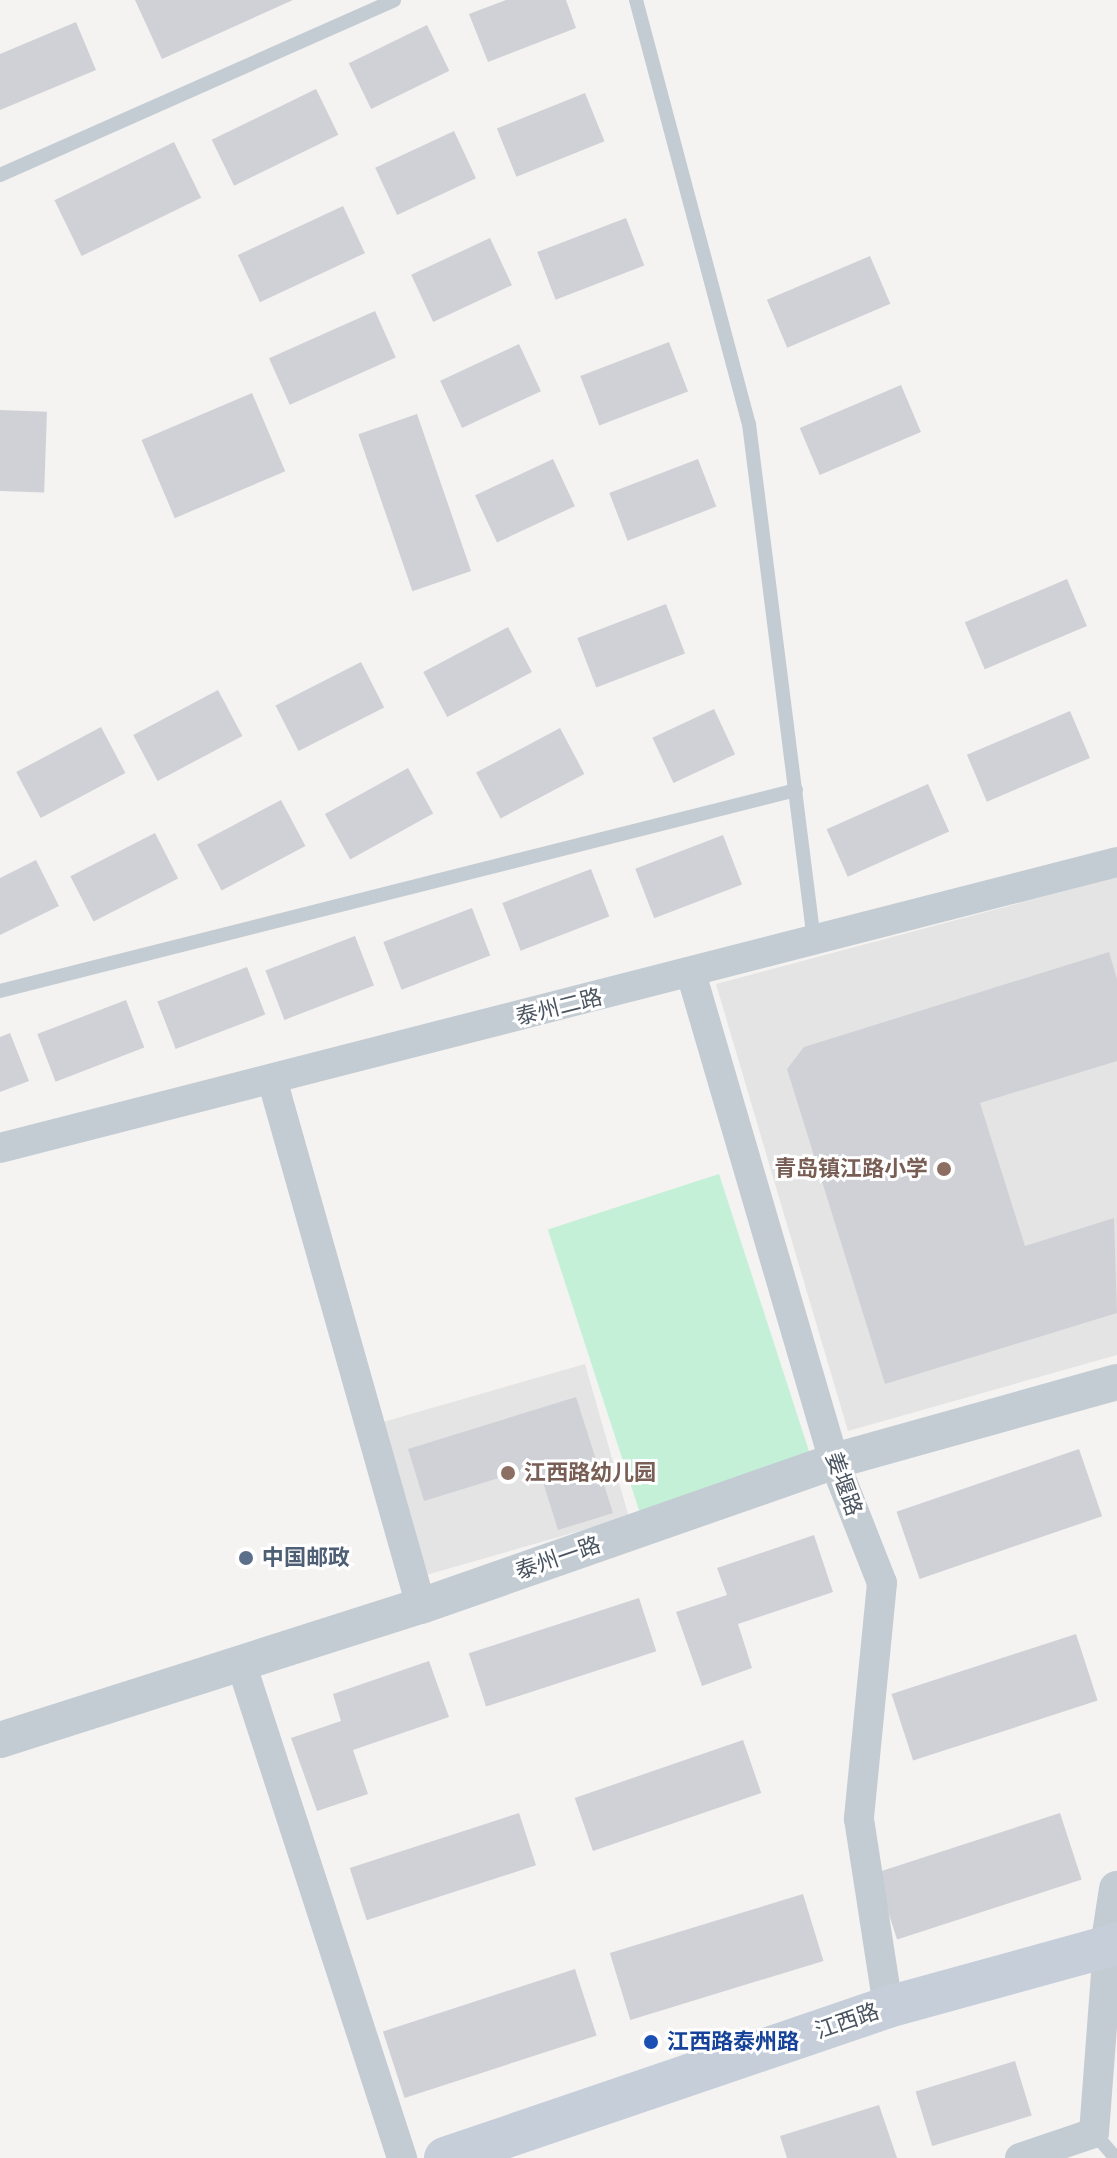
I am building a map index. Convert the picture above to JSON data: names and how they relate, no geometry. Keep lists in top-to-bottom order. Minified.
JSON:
{"streets":{"main road":["江西路"],"street":["泰州二路","姜堰路","泰州一路"]},"crossings":[["泰州二路","姜堰路"],["姜堰路","泰州一路"],["姜堰路","江西路"]],"places":["青岛镇江路小学","江西路幼儿园","中国邮政","江西路泰州路"]}
